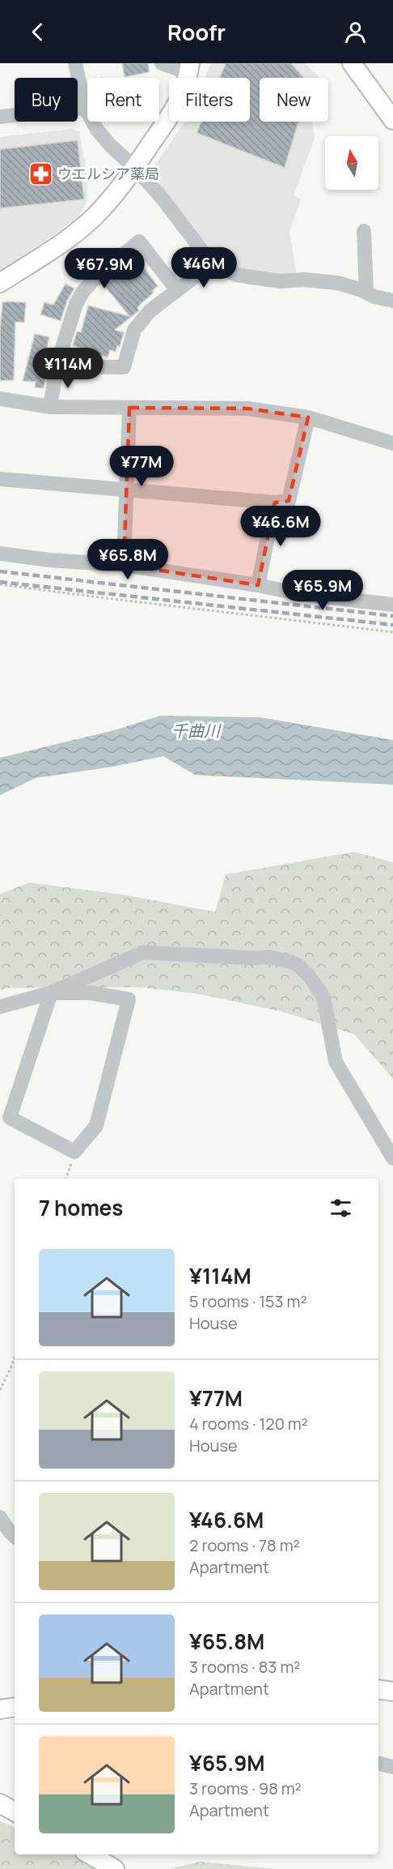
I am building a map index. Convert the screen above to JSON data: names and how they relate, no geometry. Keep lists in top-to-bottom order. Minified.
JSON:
{"water":["千曲川"],"places":{"pharmacy":["ウエルシア薬局"]},"north":"top","page":{"header":"Roofr","chip":["Buy","Rent","Filters","New"],"price":["¥46M","¥67.9M","¥114M","¥77M","¥46.6M","¥65.8M","¥65.9M"],"heading":"7 homes","list":[{"name":"¥114M","note":"5 rooms · 153 m² · House"},{"name":"¥77M","note":"4 rooms · 120 m² · House"},{"name":"¥46.6M","note":"2 rooms · 78 m² · Apartment"},{"name":"¥65.8M","note":"3 rooms · 83 m² · Apartment"},{"name":"¥65.9M","note":"3 rooms · 98 m² · Apartment"}]}}
